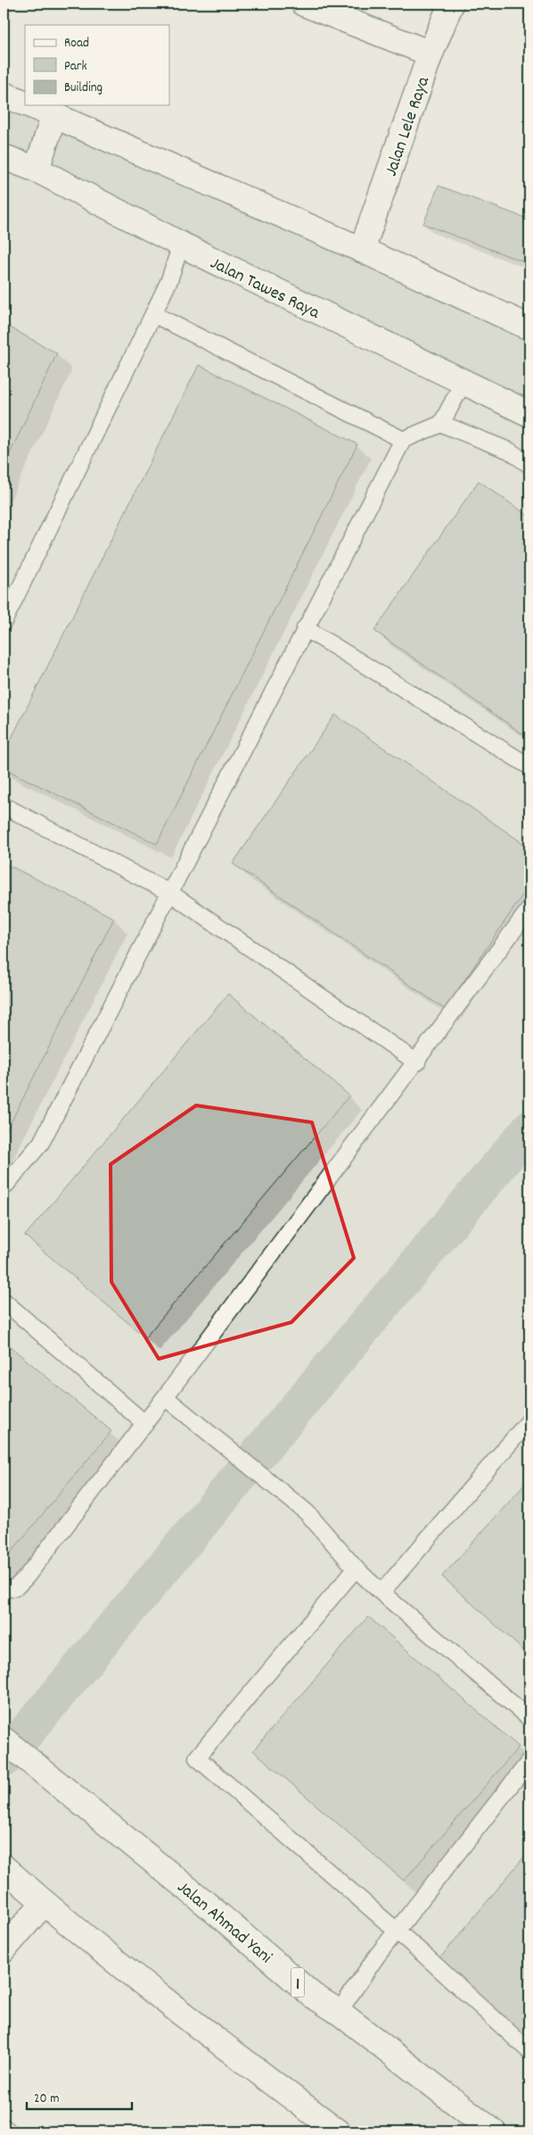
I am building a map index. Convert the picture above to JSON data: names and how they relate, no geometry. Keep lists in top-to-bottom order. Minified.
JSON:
{"streets":{"main road":["Jalan Lele Raya","Jalan Tawes Raya","Jalan Ahmad Yani","1"]},"legend":["Road","Park","Building"],"scale_bar":"20 m"}
